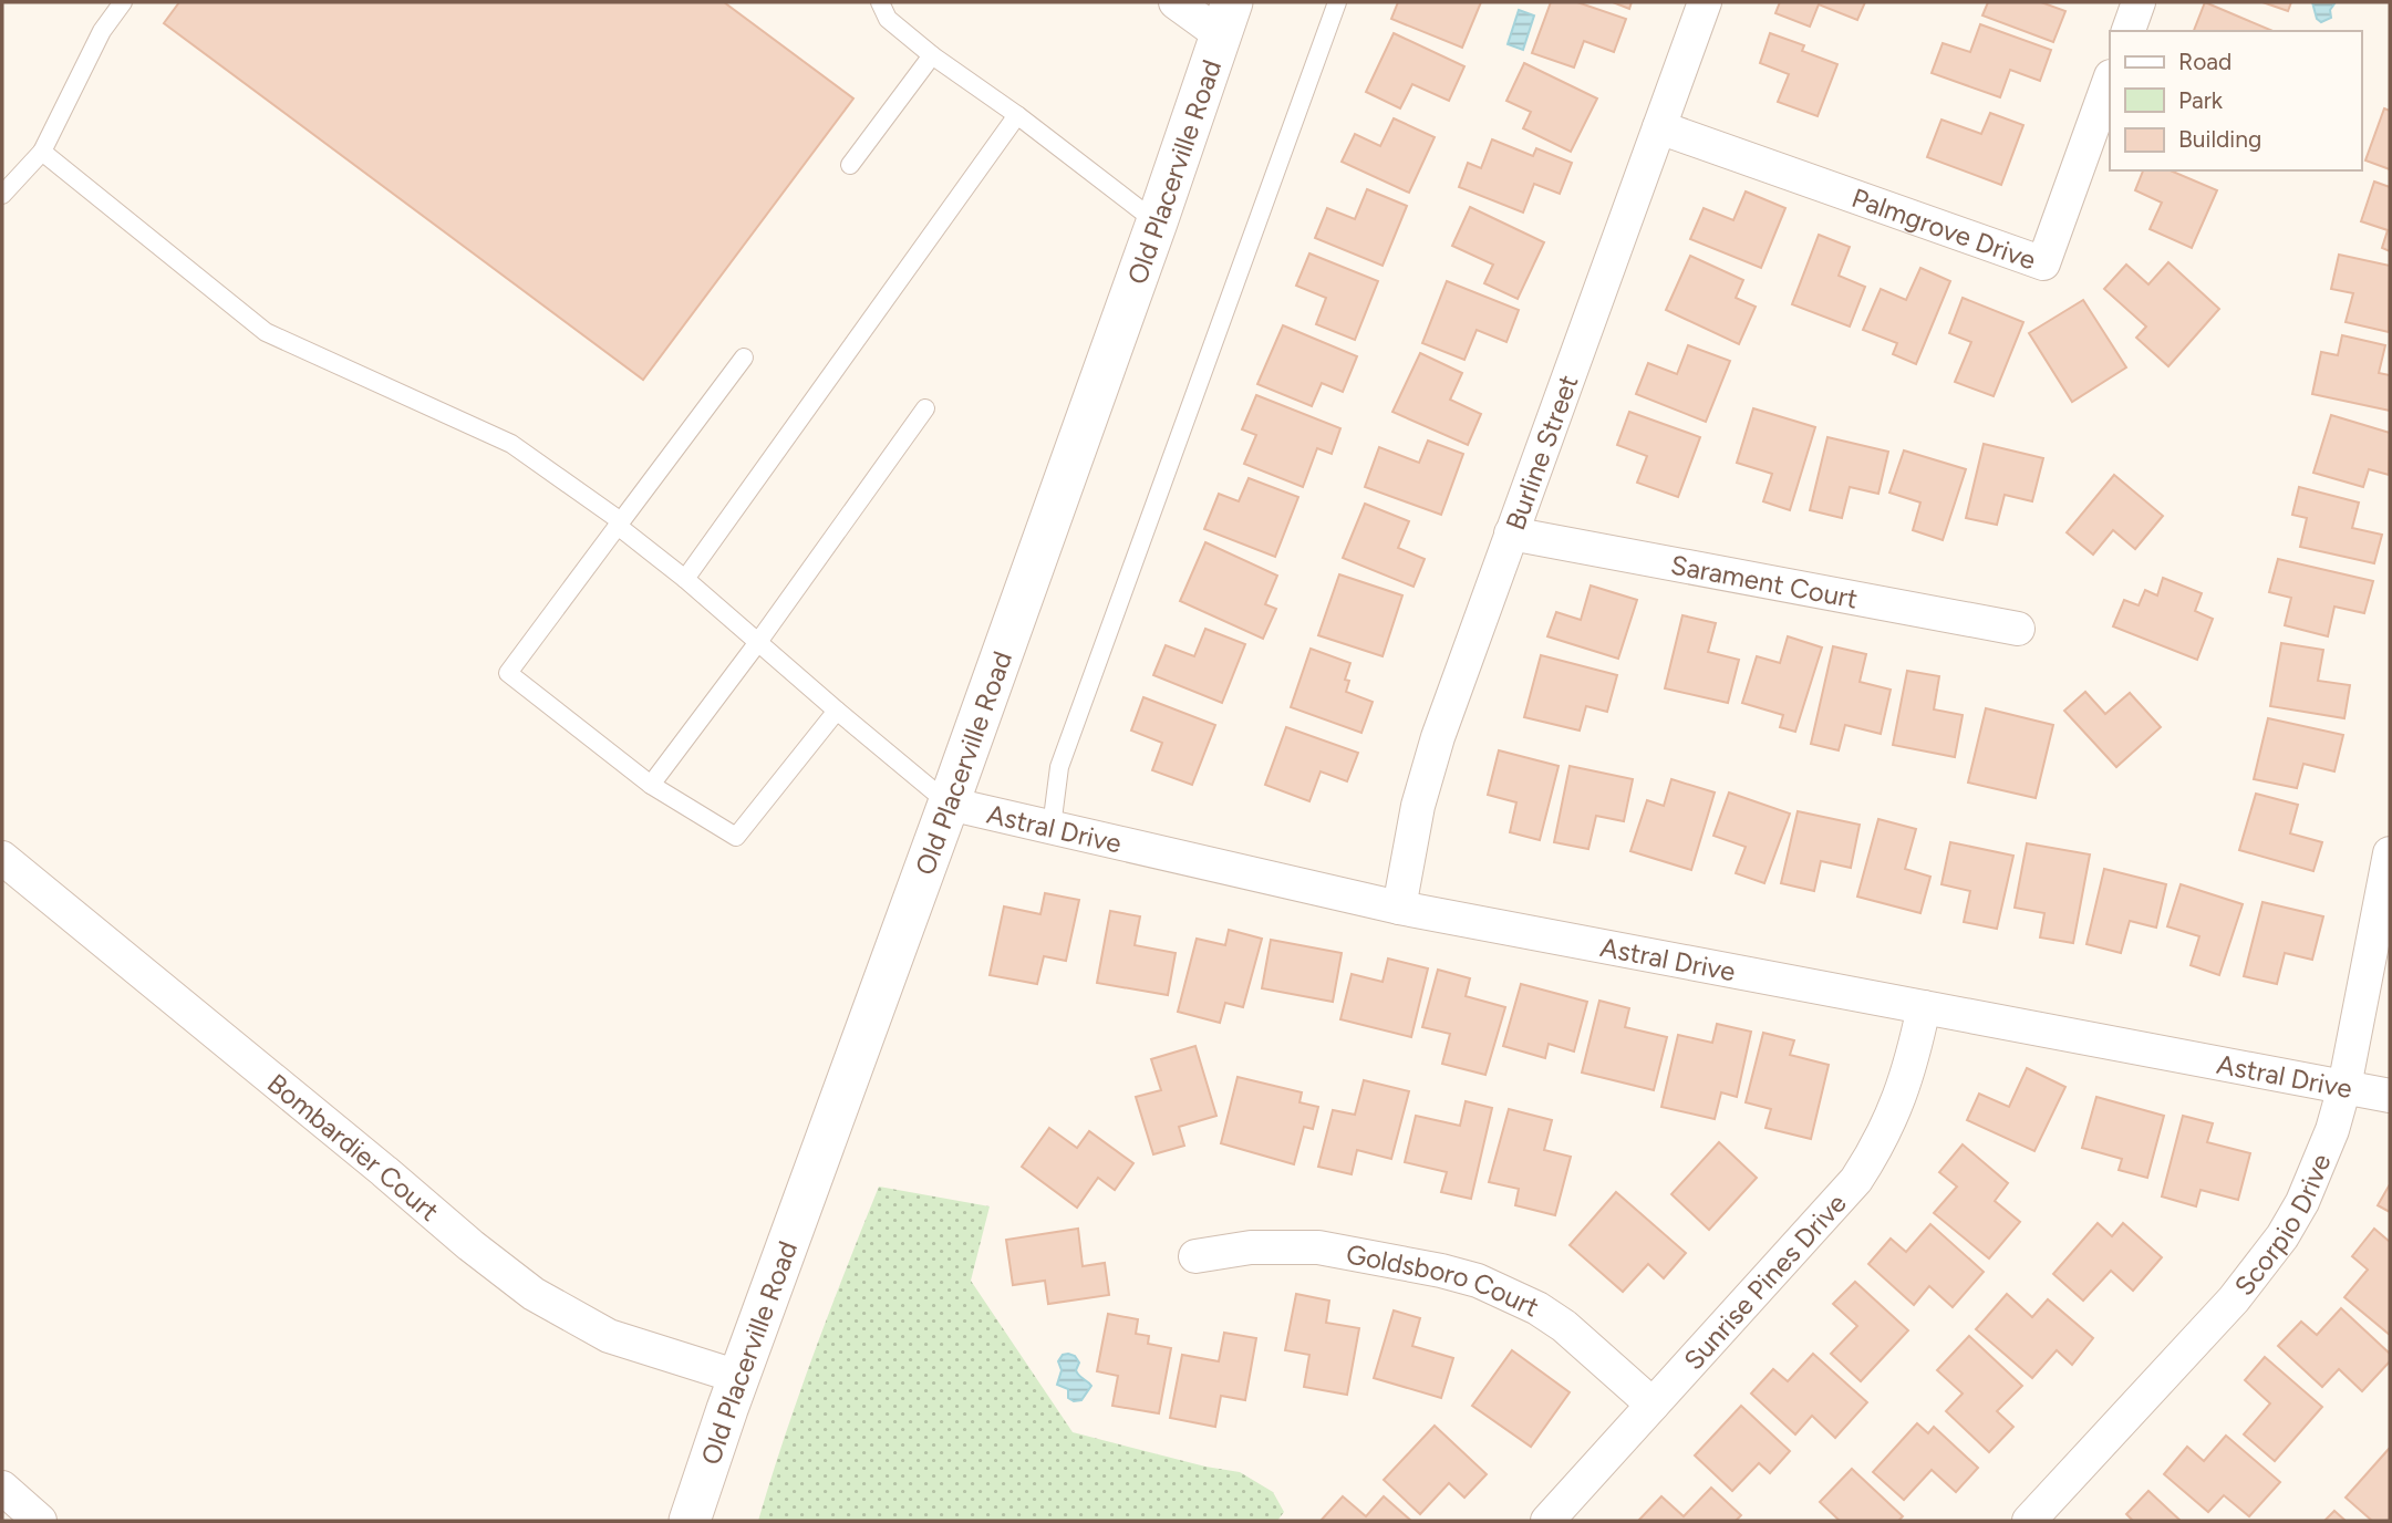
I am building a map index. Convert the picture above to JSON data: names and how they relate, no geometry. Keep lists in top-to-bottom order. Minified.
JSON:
{"streets":{"street":["Old Placerville Road","Palmgrove Drive","Burline Street","Sarament Court","Astral Drive","Bombardier Court","Scorpio Drive","Sunrise Pines Drive","Goldsboro Court"]},"crossings":[["Old Placerville Road","Astral Drive"],["Old Placerville Road","Bombardier Court"],["Palmgrove Drive","Burline Street"],["Burline Street","Sarament Court"],["Burline Street","Astral Drive"],["Astral Drive","Scorpio Drive"],["Astral Drive","Sunrise Pines Drive"],["Sunrise Pines Drive","Goldsboro Court"]],"legend":["Road","Park","Building"]}
